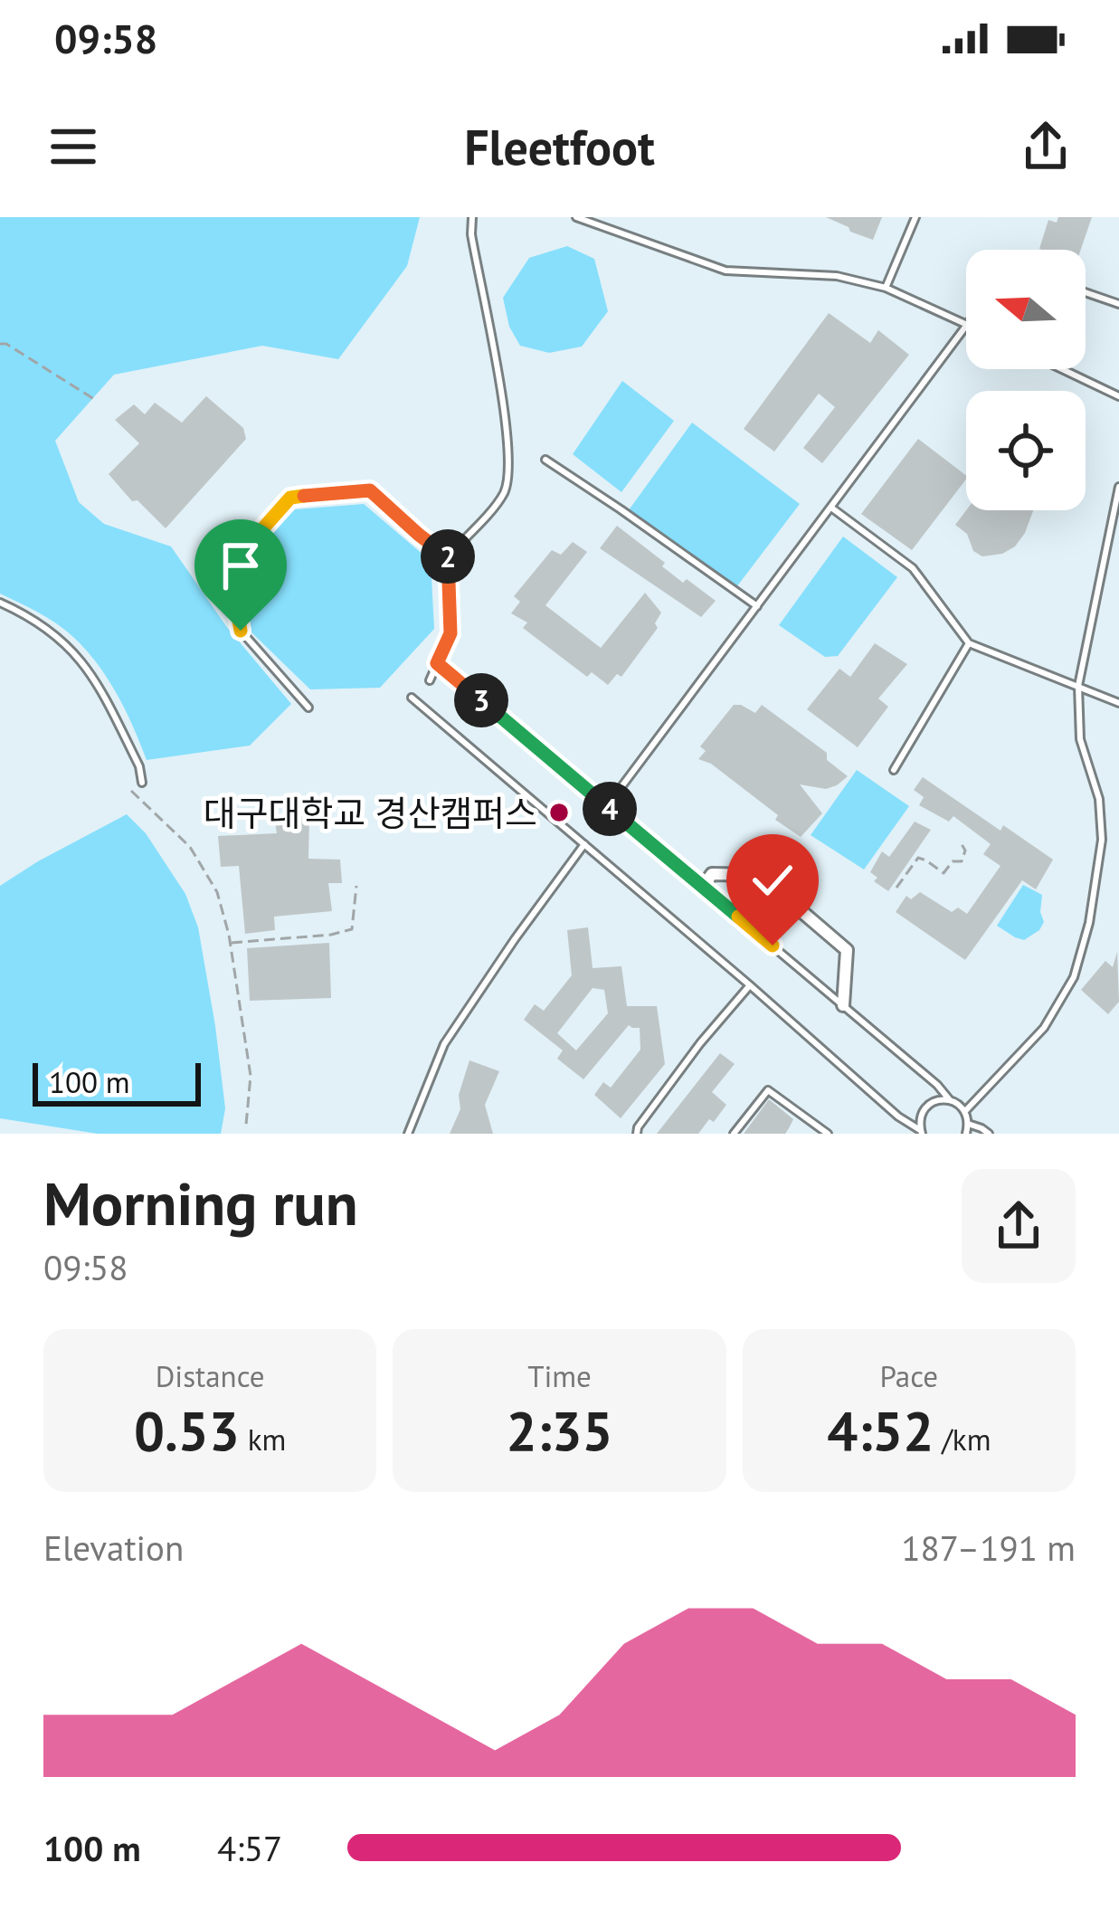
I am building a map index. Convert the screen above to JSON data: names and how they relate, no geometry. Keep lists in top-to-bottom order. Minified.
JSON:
{"places":["대구대학교 경산캠퍼스"],"scale_bar":"100 m","north":"left","page":{"status":"09:58","header":"Fleetfoot","pins":["2","3","4"],"scale":"100 m","heading":["Morning run","09:58"],"stats":[["Distance","0.53 km"],["Time","2:35"],["Pace","4:52 /km"]],"chart":["Elevation","187–191 m"],"list":[{"name":"100 m","note":"4:57"}]}}
